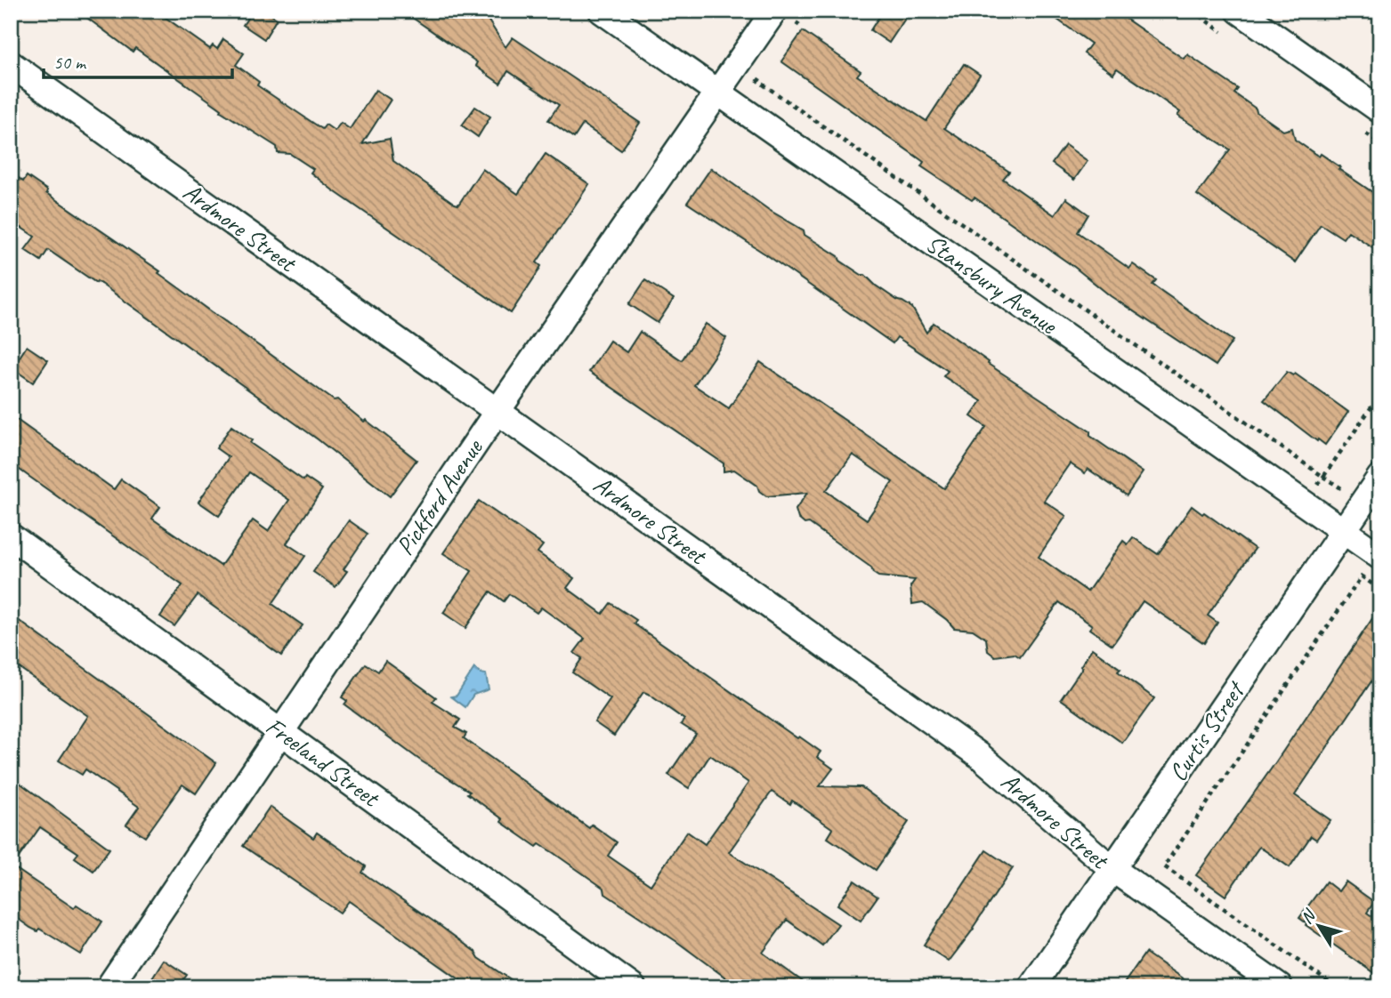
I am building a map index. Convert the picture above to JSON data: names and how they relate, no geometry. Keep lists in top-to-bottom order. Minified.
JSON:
{"streets":{"street":["Ardmore Street","Stansbury Avenue","Pickford Avenue","Curtis Street","Freeland Street"]},"crossings":[["Ardmore Street","Pickford Avenue"],["Ardmore Street","Curtis Street"],["Stansbury Avenue","Pickford Avenue"],["Stansbury Avenue","Curtis Street"],["Pickford Avenue","Freeland Street"]],"scale_bar":"50 m","north":"top left"}
